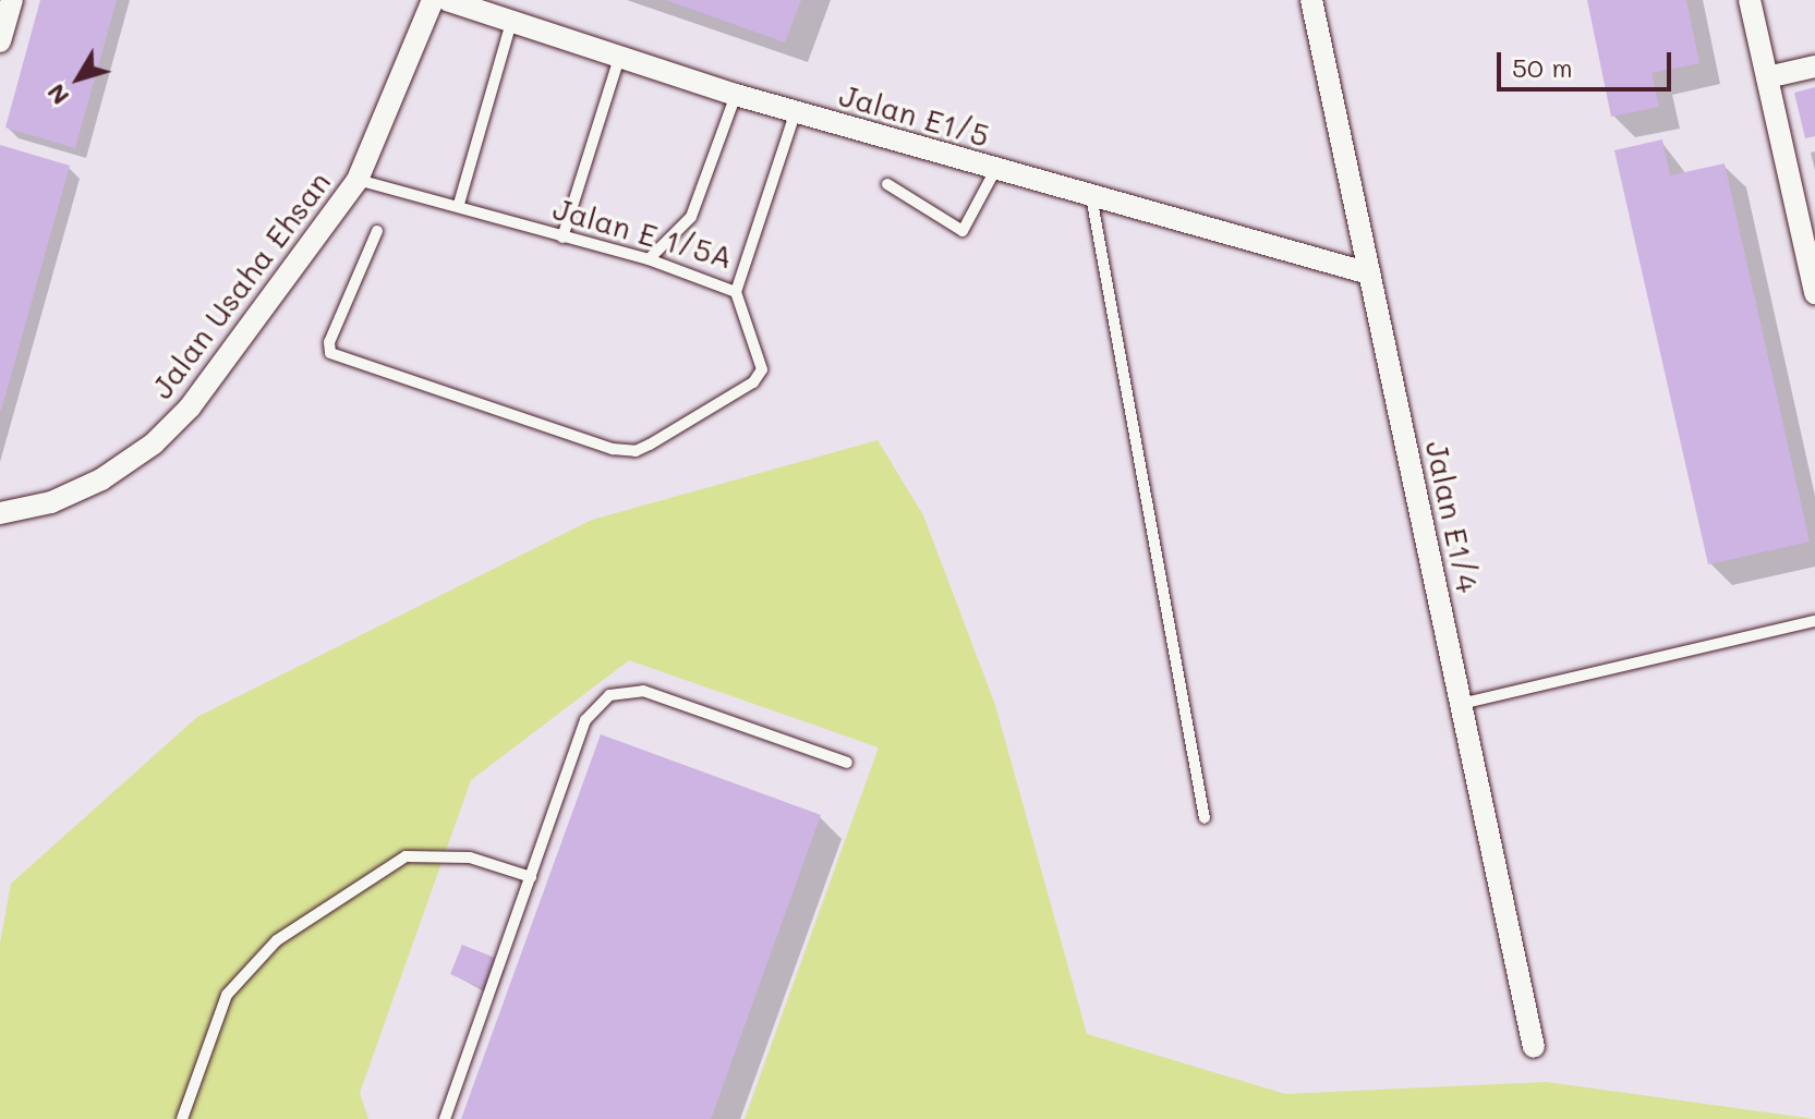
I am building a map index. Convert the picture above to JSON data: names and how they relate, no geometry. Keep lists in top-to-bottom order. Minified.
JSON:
{"streets":{"street":["Jalan E1/5","Jalan Usaha Ehsan","Jalan E1/4"],"lane":["Jalan E 1/5A"]},"crossings":[["Jalan E1/5","Jalan E 1/5A"],["Jalan E1/5","Jalan E1/4"],["Jalan E 1/5A","Jalan Usaha Ehsan"]],"scale_bar":"50 m","north":"bottom left"}
